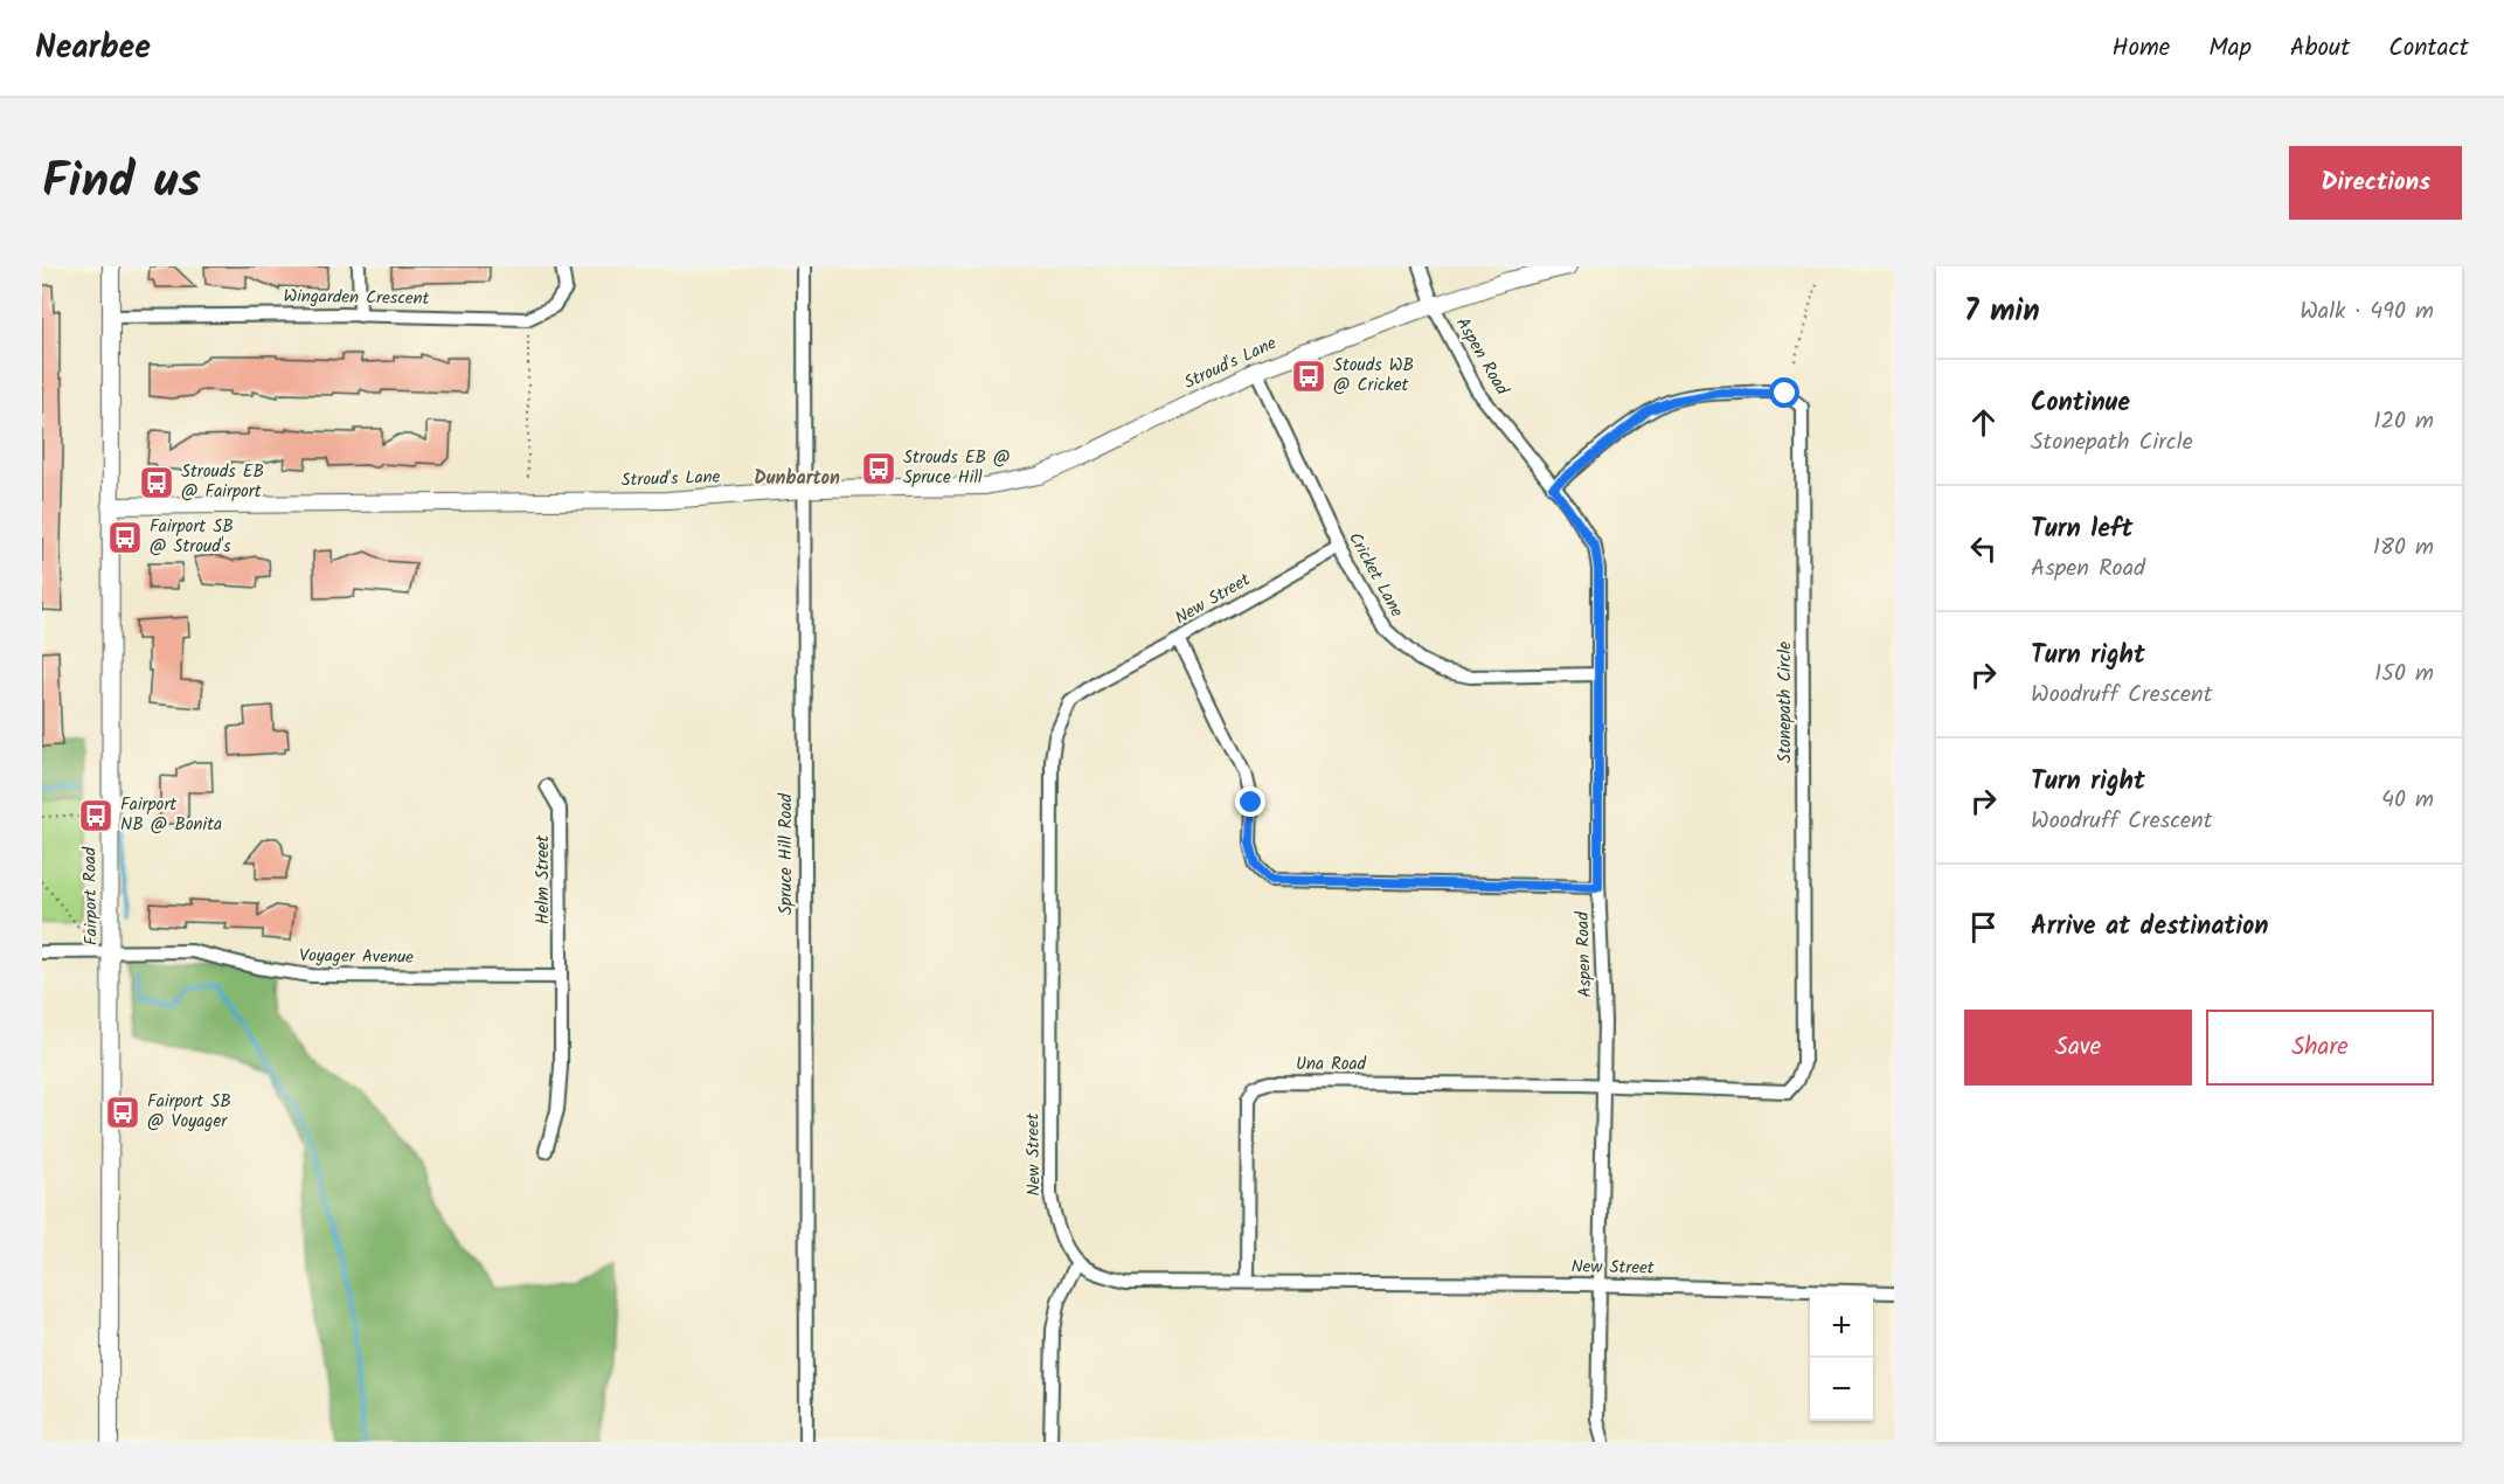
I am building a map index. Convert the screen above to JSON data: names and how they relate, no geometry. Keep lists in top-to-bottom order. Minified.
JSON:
{"streets":{"street":["Wingarden Crescent","Aspen Road","Stroud's Lane","Cricket Lane","New Street","Stonepath Circle","Spruce Hill Road","Helm Street","Fairport Road","Voyager Avenue","Una Road"]},"crossings":[["Wingarden Crescent","Fairport Road"],["Aspen Road","Stroud's Lane"],["Aspen Road","Cricket Lane"],["Aspen Road","New Street"],["Aspen Road","Stonepath Circle"],["Aspen Road","Una Road"],["Stroud's Lane","Cricket Lane"],["Stroud's Lane","Spruce Hill Road"],["Stroud's Lane","Fairport Road"],["Cricket Lane","New Street"],["New Street","Una Road"],["Stonepath Circle","Una Road"],["Helm Street","Voyager Avenue"],["Fairport Road","Voyager Avenue"]],"districts":["Dunbarton"],"places":{"bus stop":["Stouds WB @ Cricket","Strouds EB @ Spruce Hill","Strouds EB @ Fairport","Fairport SB @ Stroud's","Fairport NB @ Bonita","Fairport SB @ Voyager"]},"page":{"header":"Nearbee","nav":["Home","Map","About","Contact"],"title":"Find us","buttons":["Directions",["Save","Share"]],"heading":["7 min","Walk · 490 m"],"list":[["Continue","Stonepath Circle","120 m"],["Turn left","Aspen Road","180 m"],["Turn right","Woodruff Crescent","150 m"],["Turn right","Woodruff Crescent","40 m"],"Arrive at destination"],"map_buttons":["+","−"]}}
